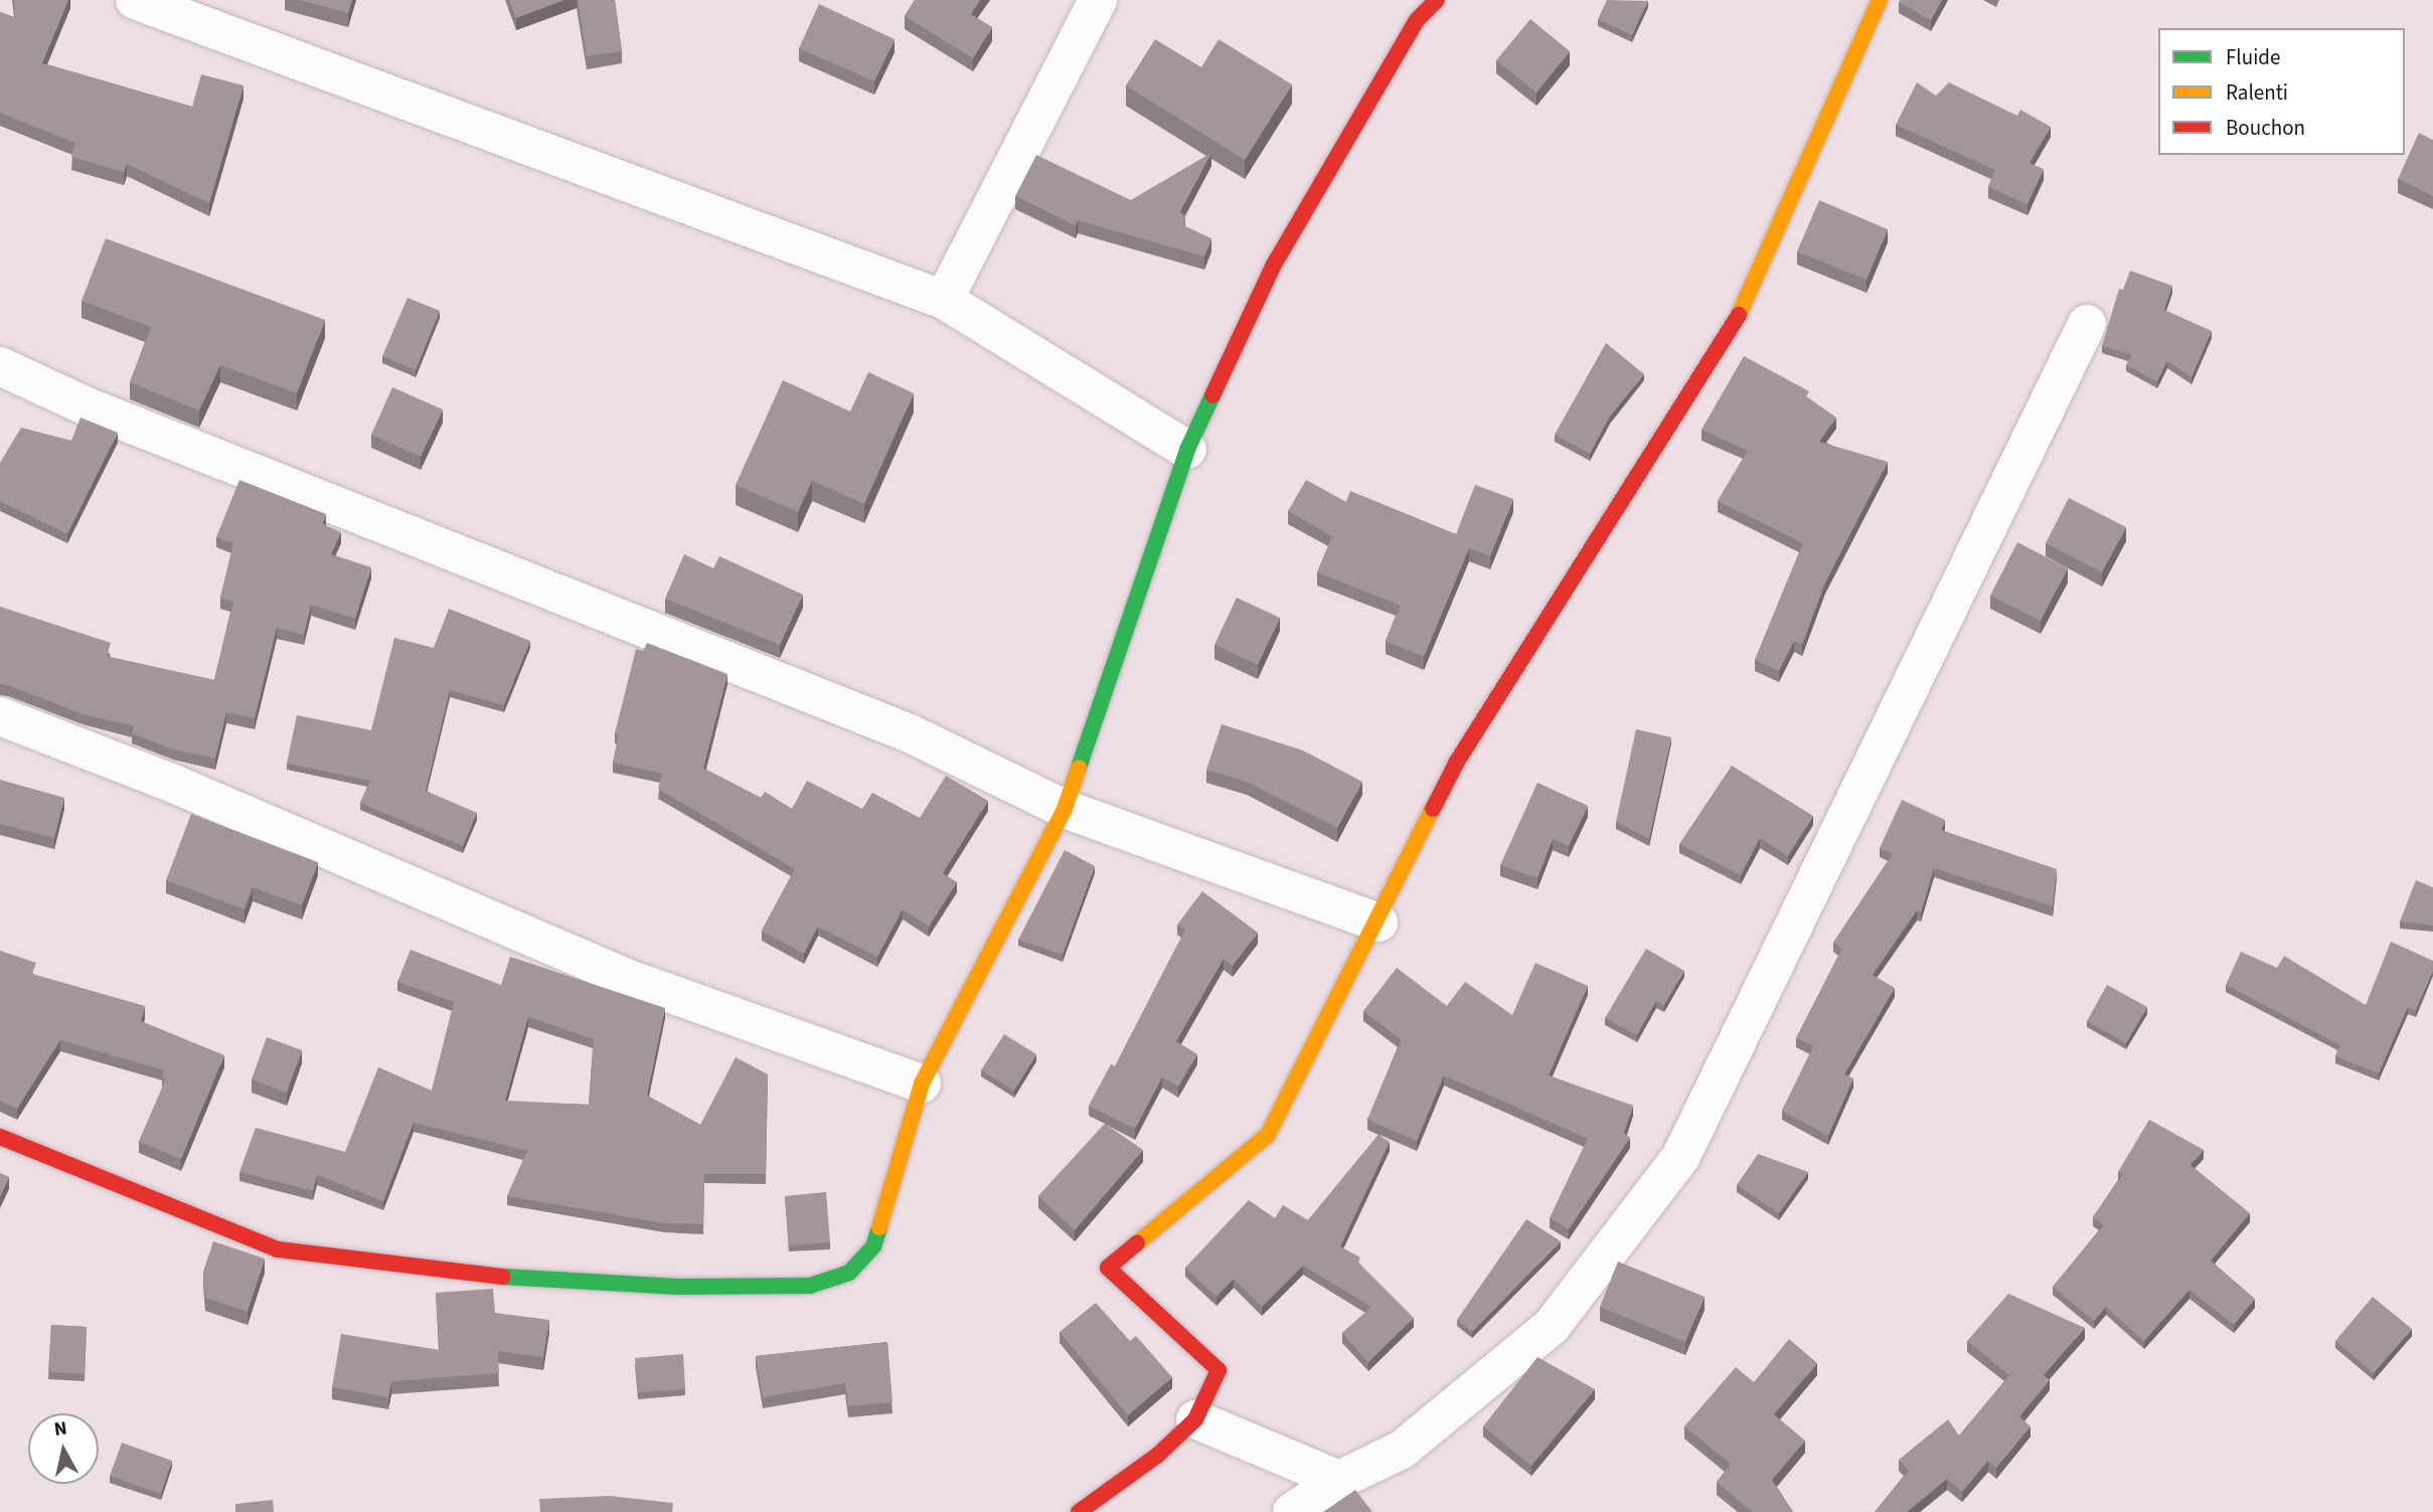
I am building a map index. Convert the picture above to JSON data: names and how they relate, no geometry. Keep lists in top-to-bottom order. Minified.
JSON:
{"legend":["Fluide","Ralenti","Bouchon"],"north":"top"}
